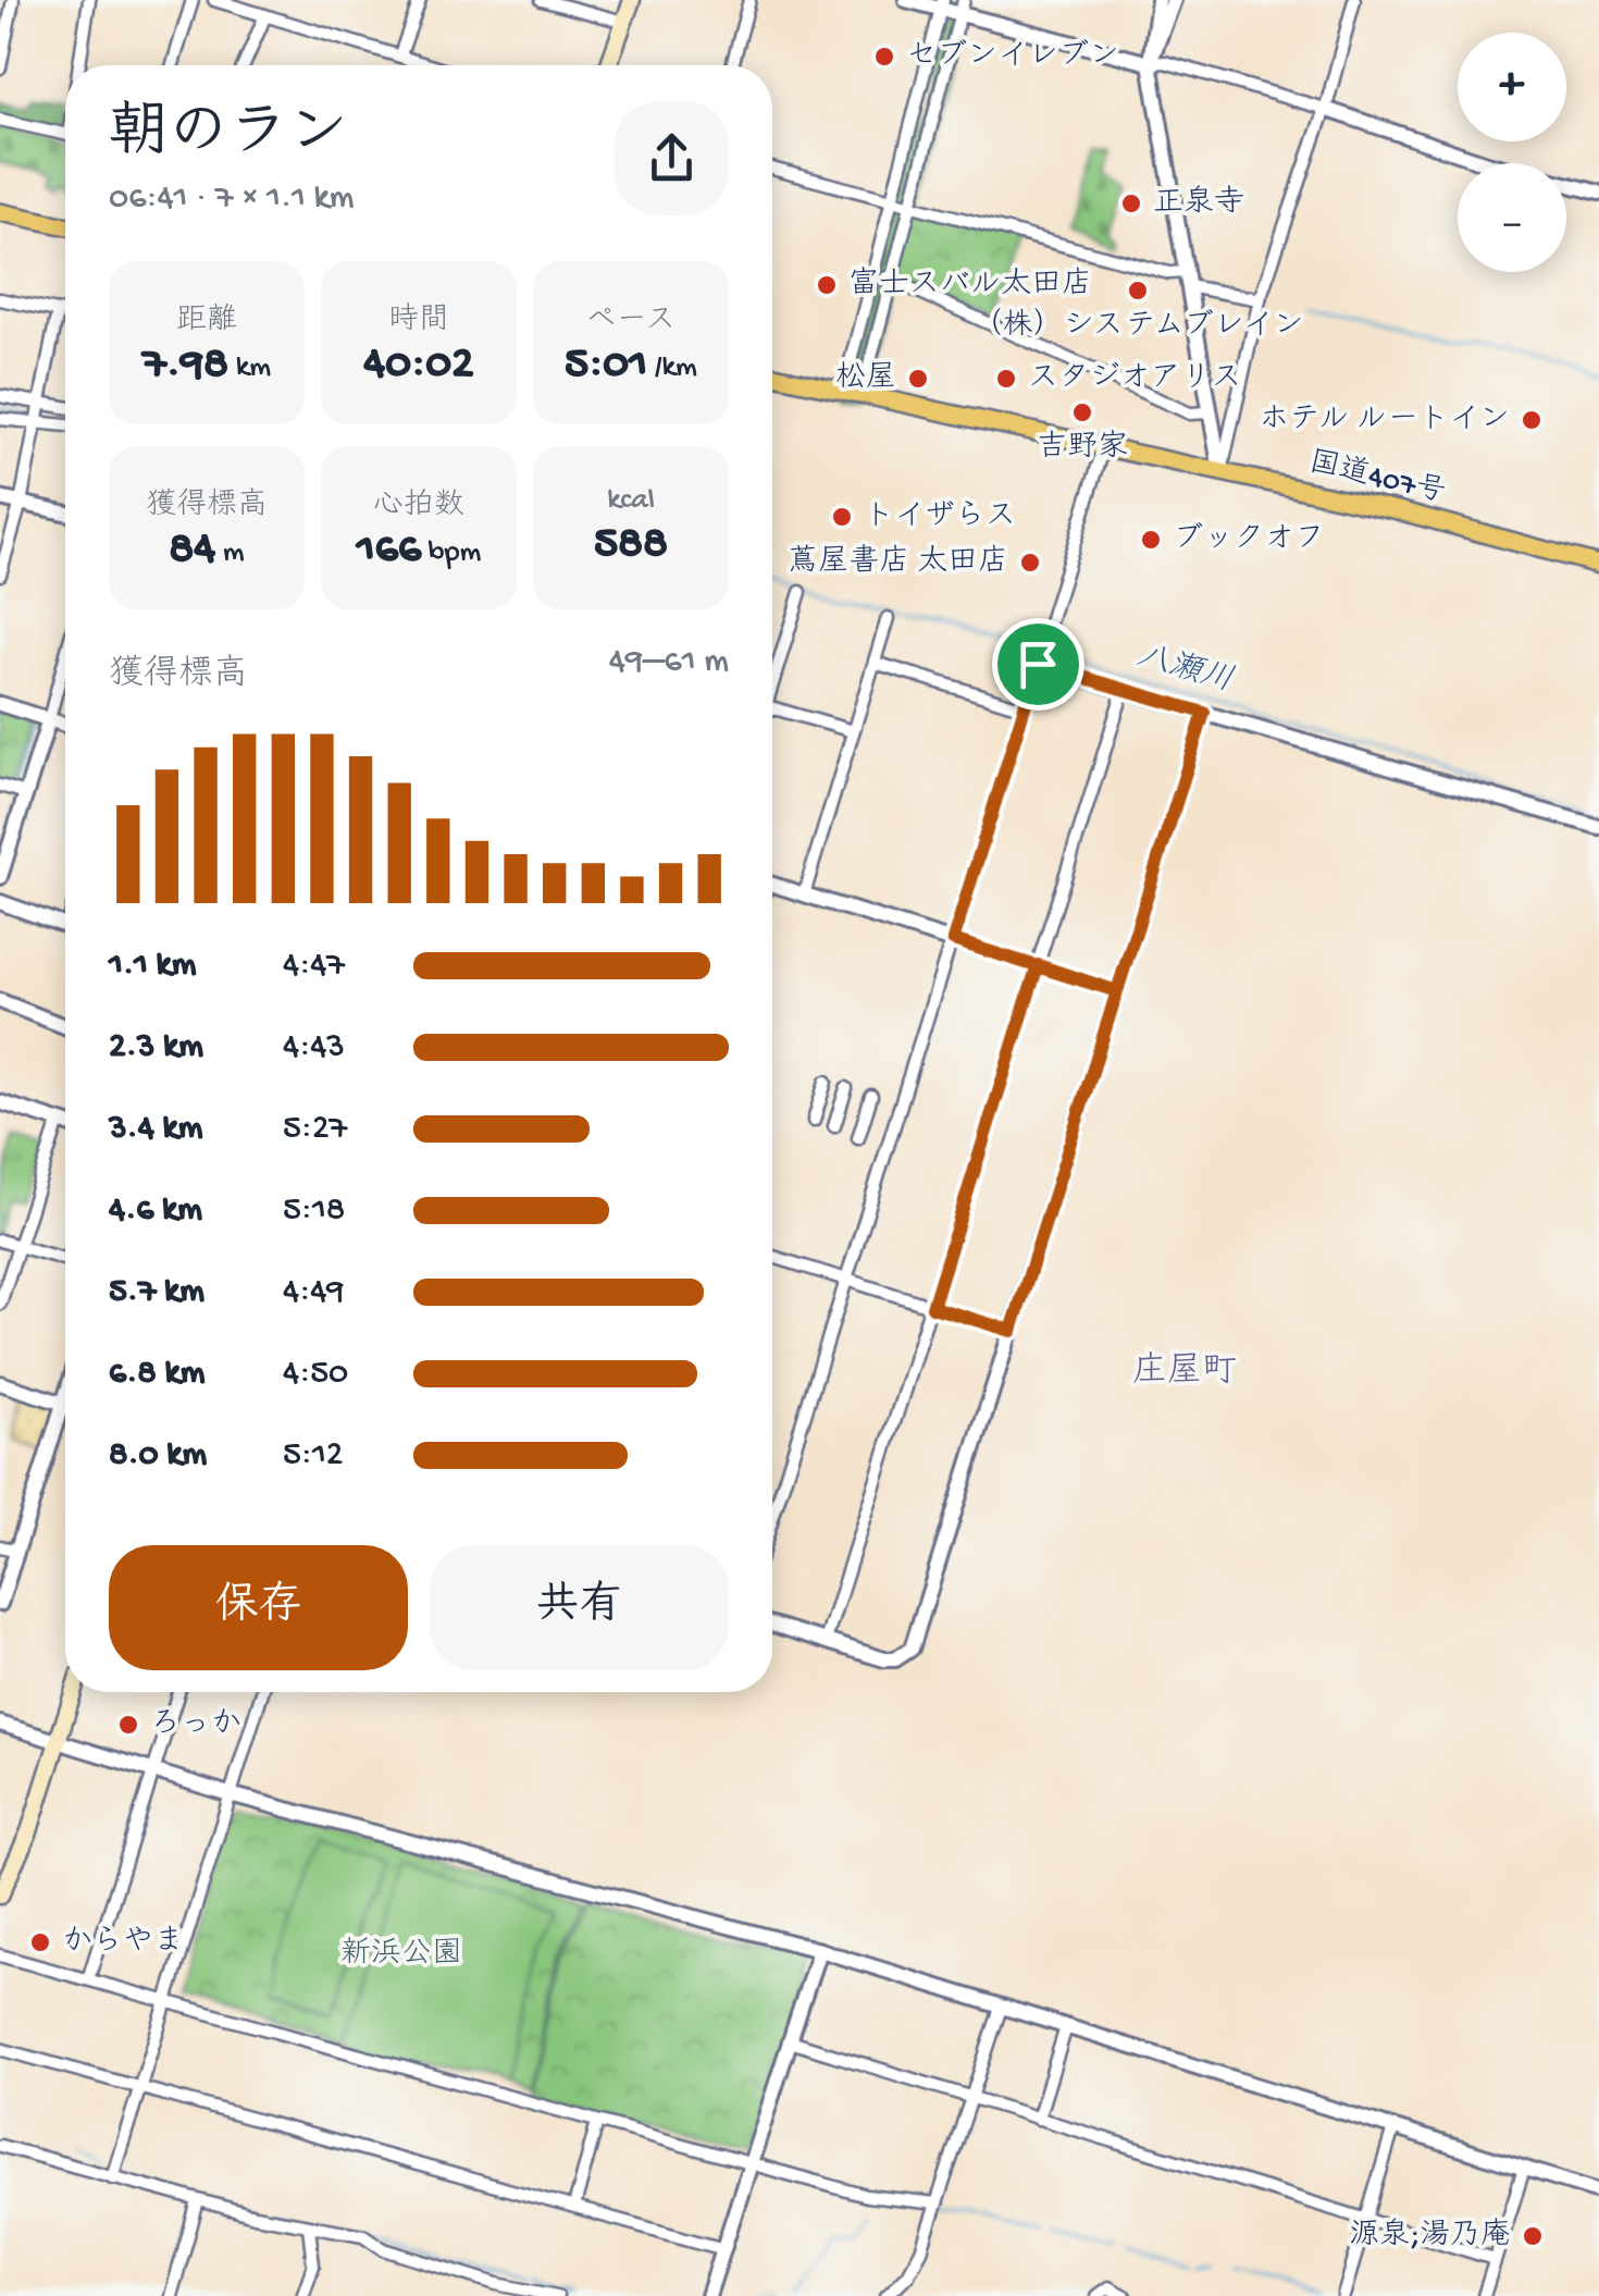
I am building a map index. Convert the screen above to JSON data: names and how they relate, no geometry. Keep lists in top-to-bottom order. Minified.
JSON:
{"streets":{"highway":["国道407号"]},"districts":["庄屋町"],"water":["八瀬川"],"parks":["新浜公園"],"places":["セブンイレブン","正泉寺","富士スバル太田店","（株）システムブレイン","松屋","スタジオアリス","吉野家","ホテル ルートイン","トイザらス","ブックオフ","蔦屋書店 太田店","ろっか","からやま","源泉;湯乃庵"],"page":{"map_buttons":["+","−"],"heading":["朝のラン","06:41 · 7 × 1.1 km"],"stats":[["距離","7.98 km"],["時間","40:02"],["ペース","5:01 /km"],["獲得標高","84 m"],["心拍数","166 bpm"],["kcal","588"]],"chart":["獲得標高","49–61 m"],"list":[{"name":"1.1 km","note":"4:47"},{"name":"2.3 km","note":"4:43"},{"name":"3.4 km","note":"5:27"},{"name":"4.6 km","note":"5:18"},{"name":"5.7 km","note":"4:49"},{"name":"6.8 km","note":"4:50"},{"name":"8.0 km","note":"5:12"}],"buttons":["保存","共有"]}}
